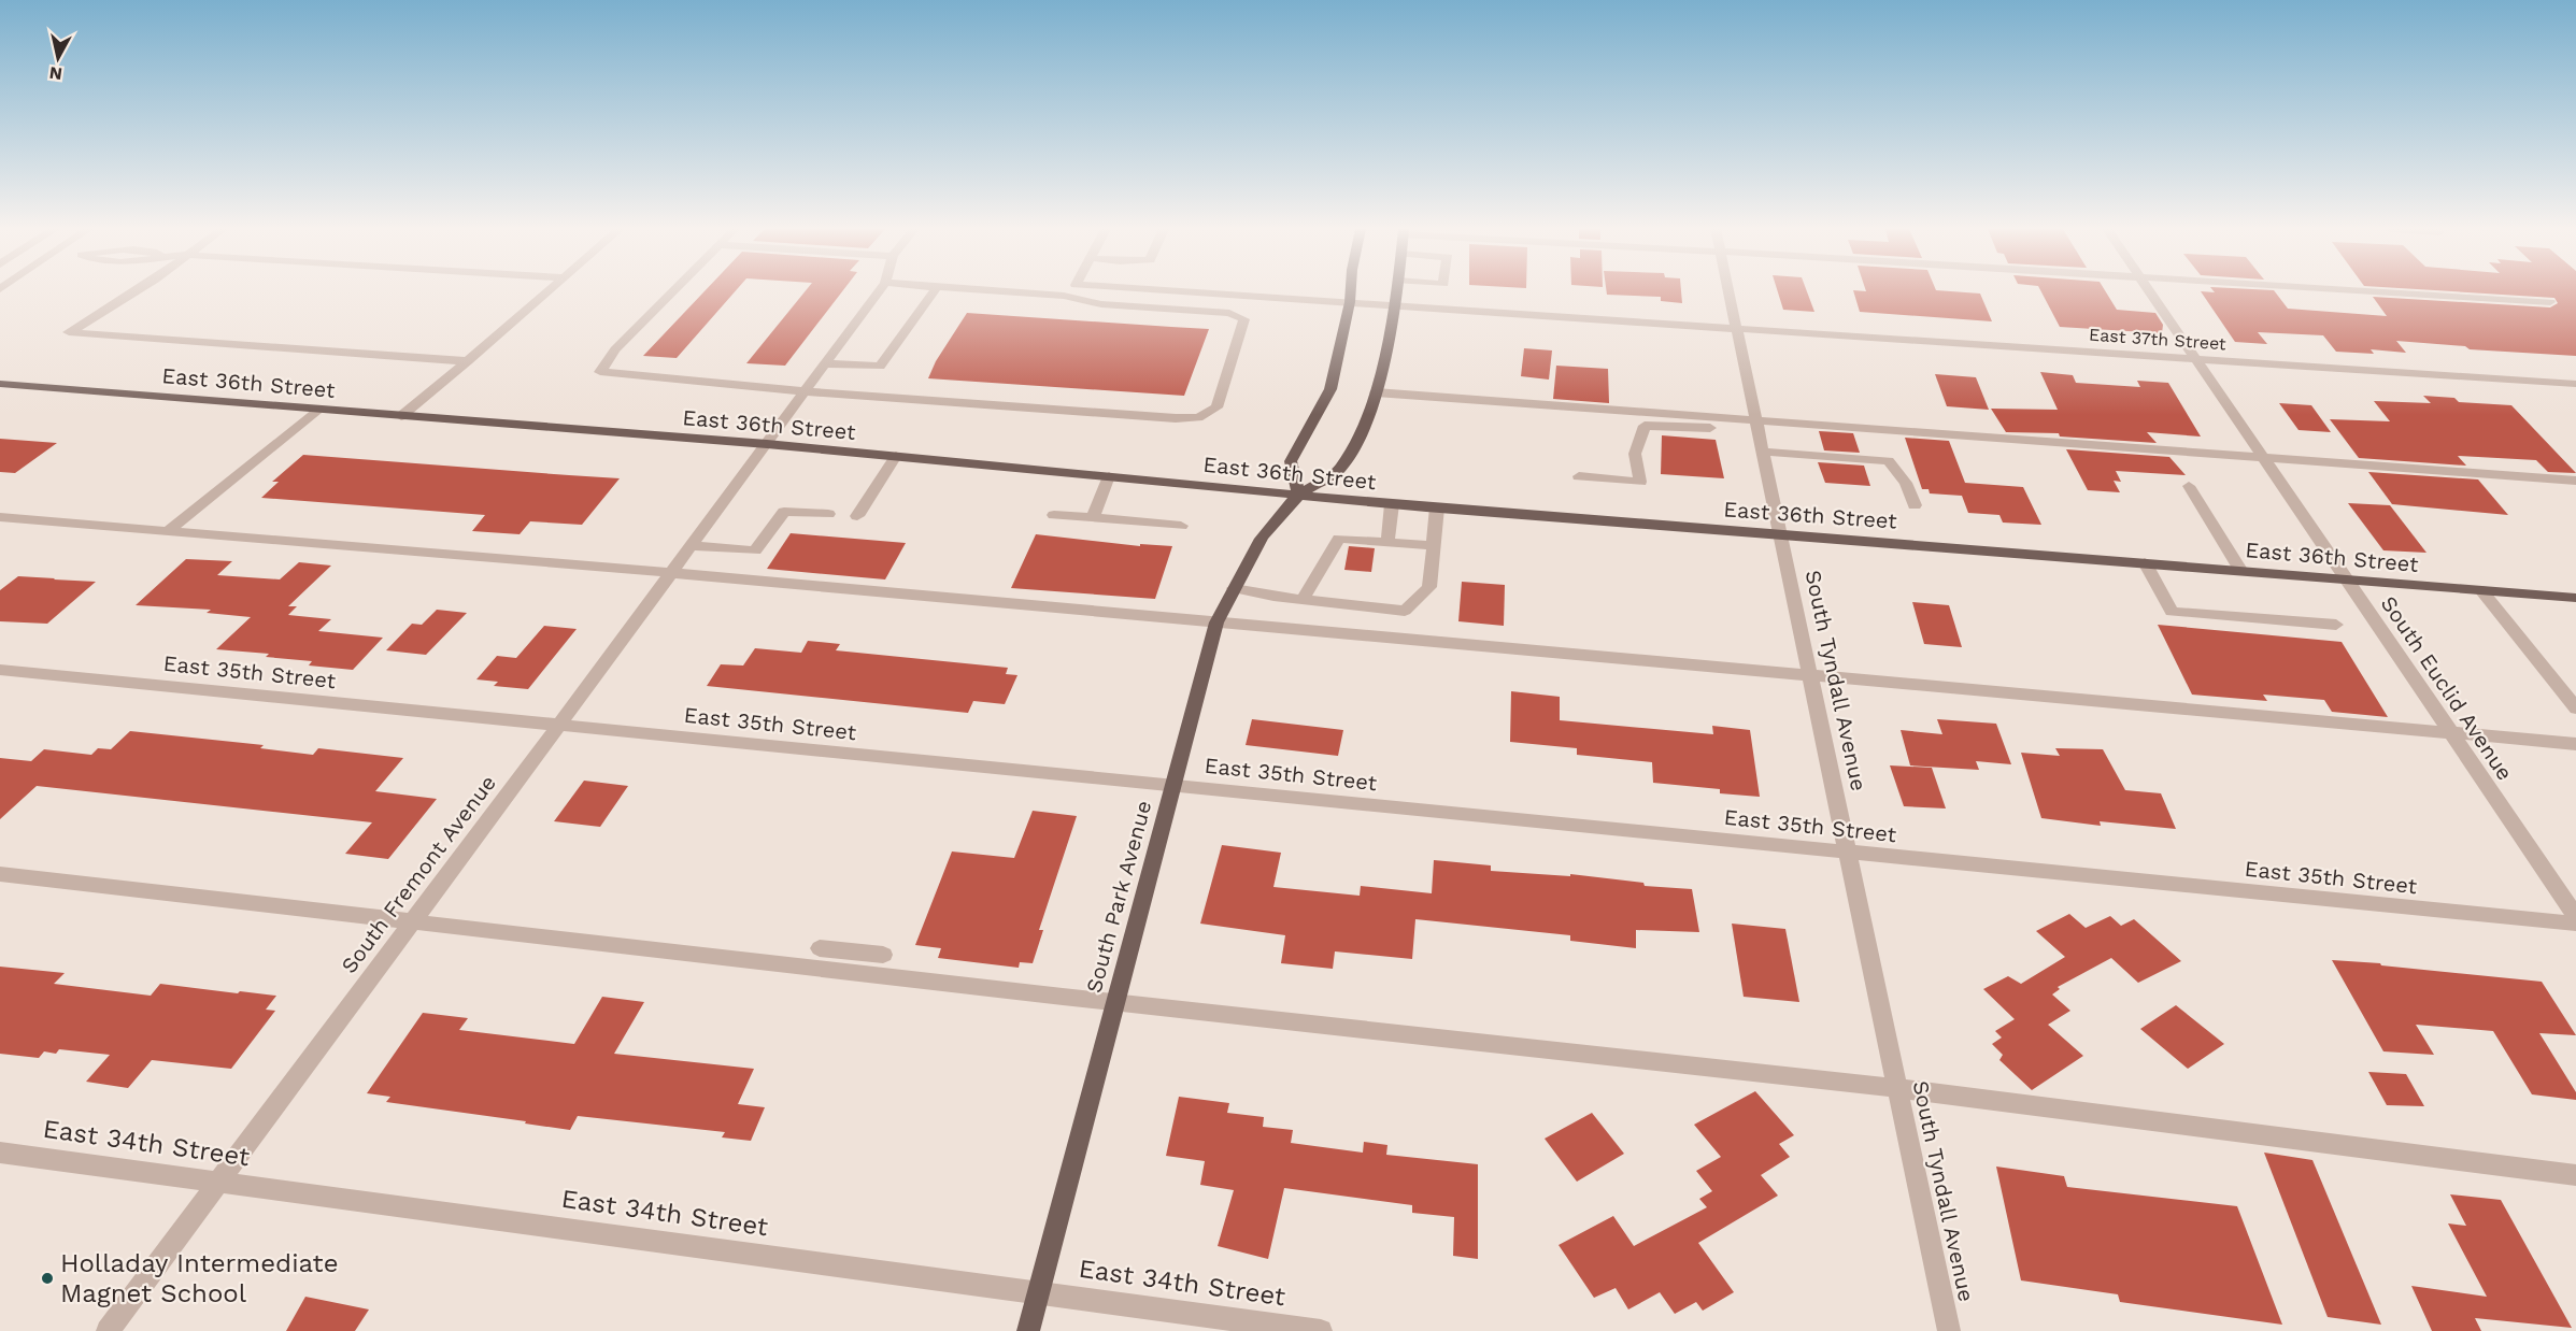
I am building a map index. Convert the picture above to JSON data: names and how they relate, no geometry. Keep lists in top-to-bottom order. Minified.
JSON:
{"streets":{"main road":["East 36th Street","South Park Avenue"],"street":["East 37th Street","East 35th Street","South Tyndall Avenue","South Euclid Avenue","South Fremont Avenue","East 34th Street"]},"crossings":[["East 37th Street","South Tyndall Avenue"],["East 37th Street","South Euclid Avenue"],["East 37th Street","South Park Avenue"],["East 36th Street","South Tyndall Avenue"],["East 36th Street","South Euclid Avenue"],["East 36th Street","South Fremont Avenue"],["East 36th Street","South Park Avenue"],["East 35th Street","South Tyndall Avenue"],["East 35th Street","South Fremont Avenue"],["East 35th Street","South Park Avenue"],["South Fremont Avenue","East 34th Street"],["South Park Avenue","East 34th Street"]],"places":["Holladay Intermediate Magnet School"],"north":"bottom"}
